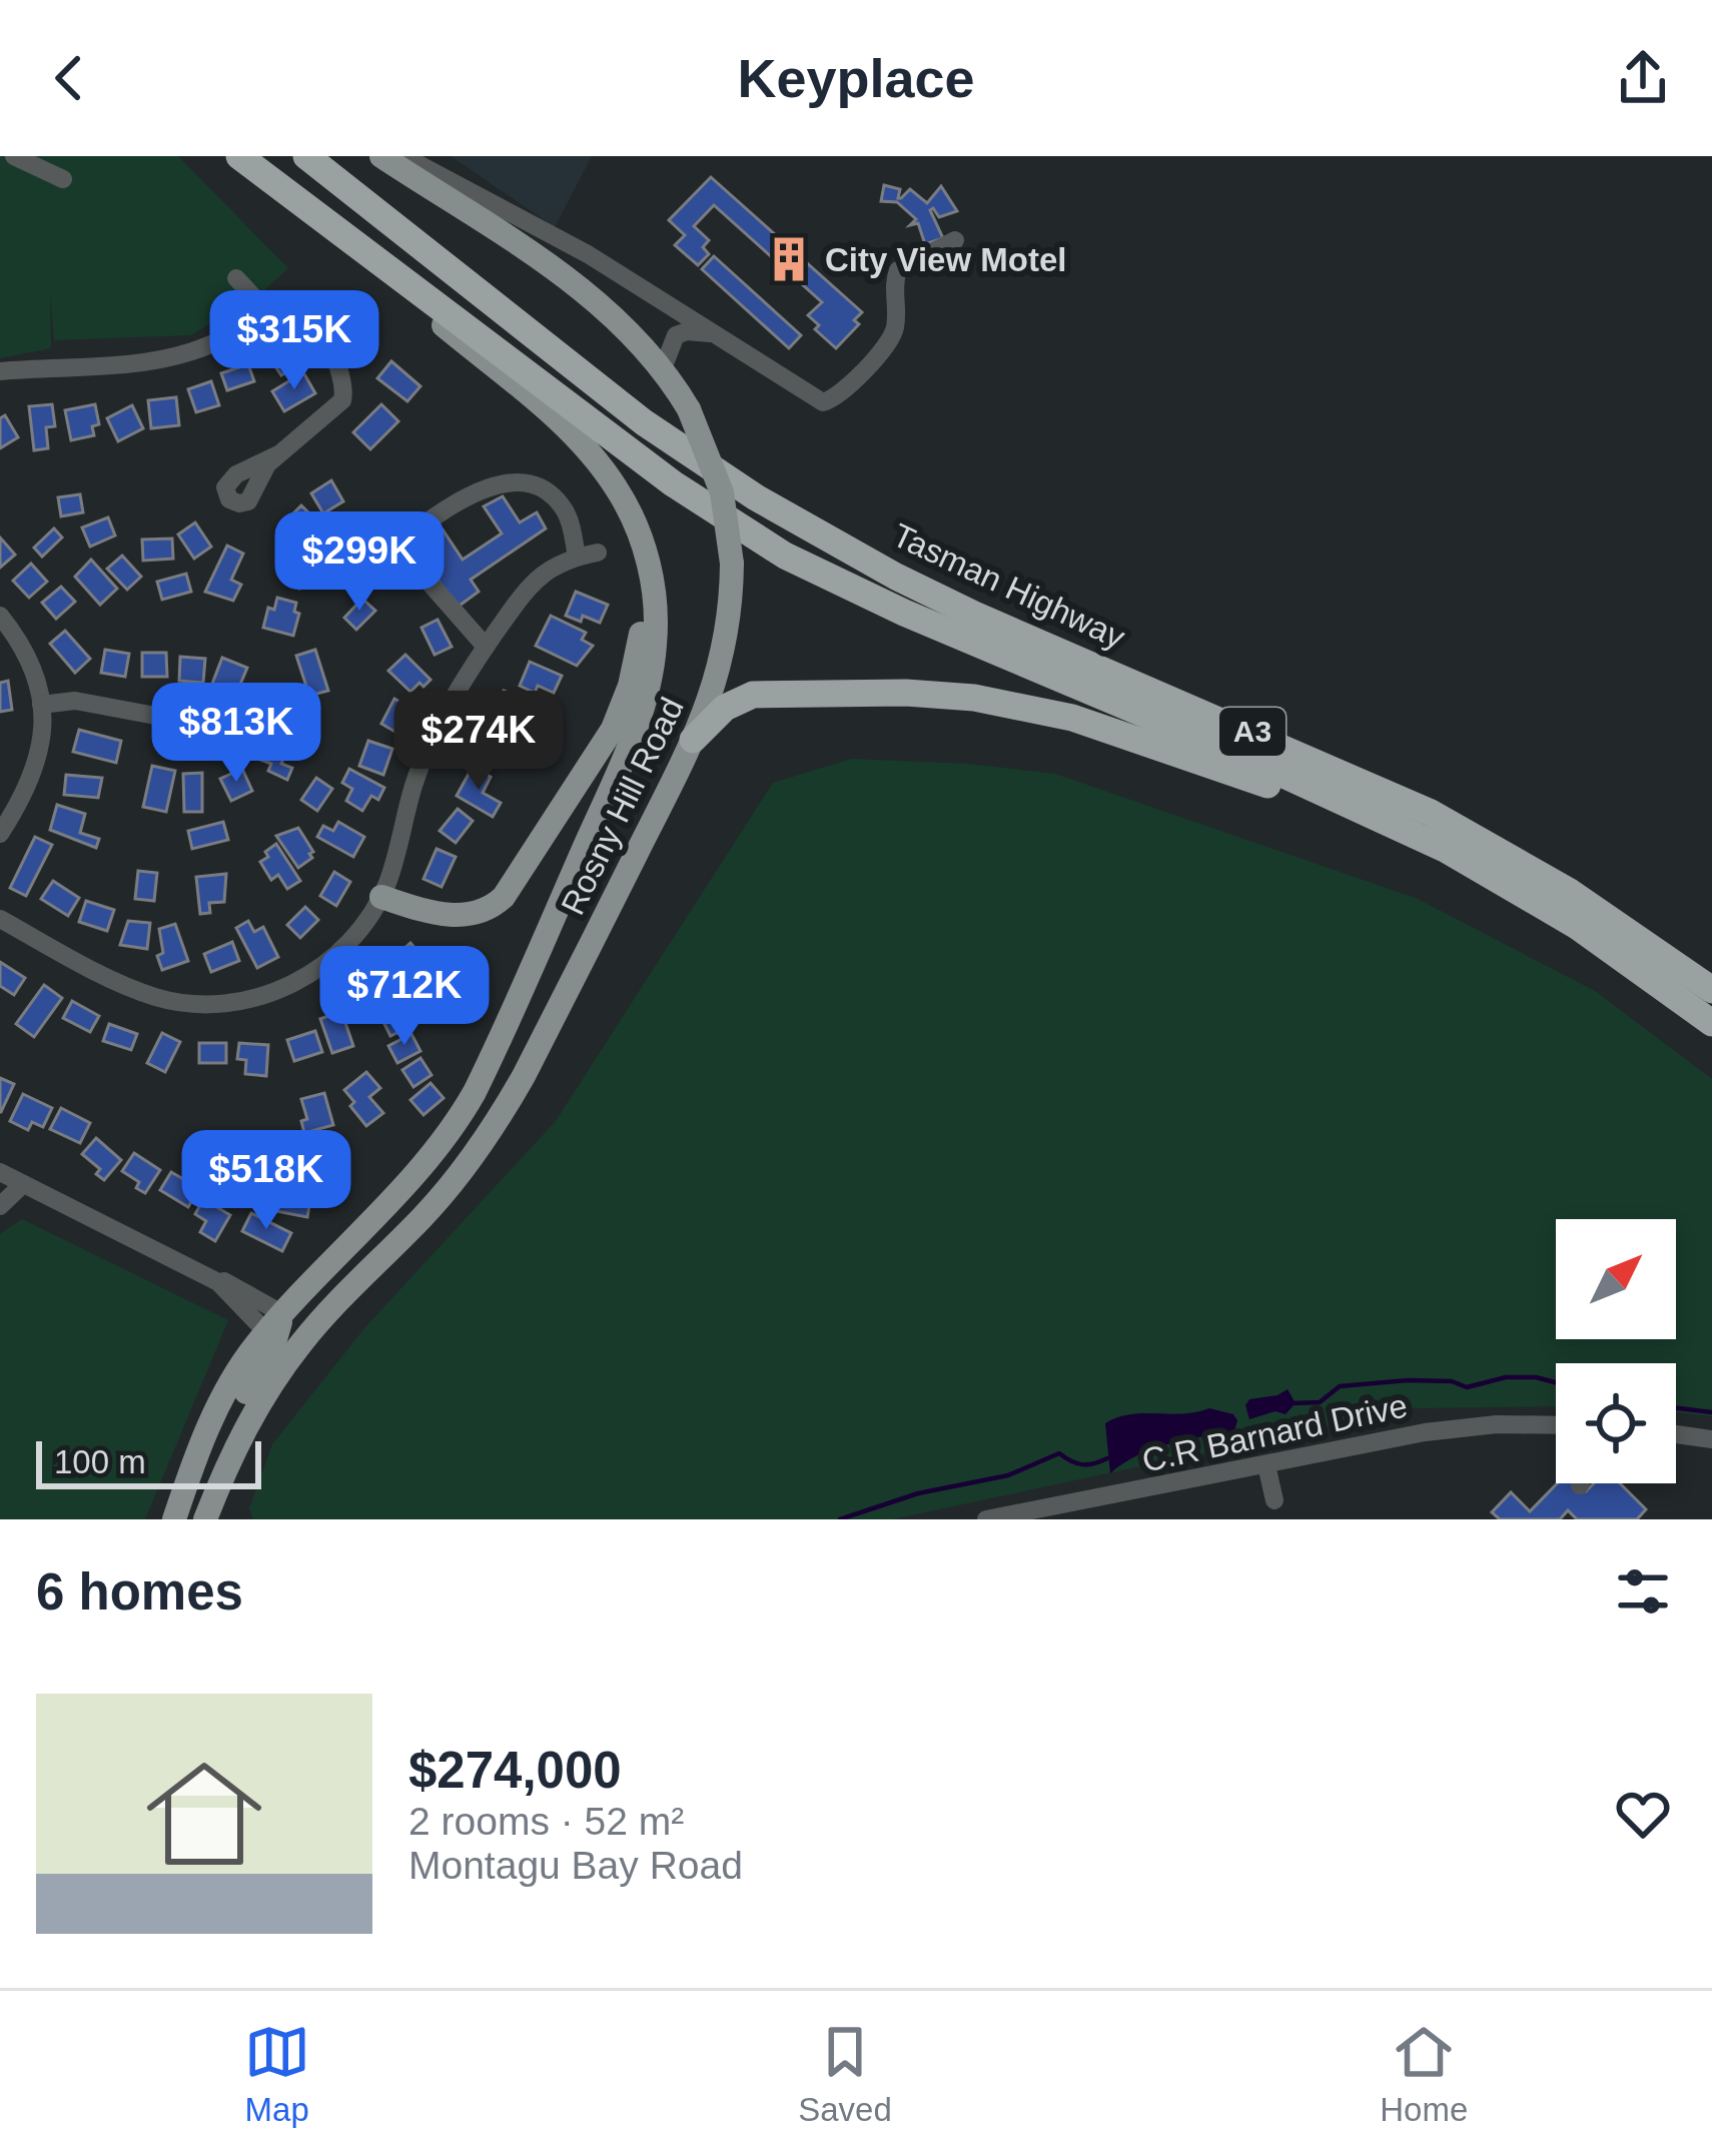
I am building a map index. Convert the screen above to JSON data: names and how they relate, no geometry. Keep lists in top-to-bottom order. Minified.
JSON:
{"streets":{"highway":["Tasman Highway","A3"],"main road":["Rosny Hill Road"],"street":["C.R Barnard Drive"]},"crossings":[["Tasman Highway","Rosny Hill Road"]],"places":{"building":["City View Motel"]},"scale_bar":"100 m","north":"top right","page":{"header":"Keyplace","price":["$315K","$299K","$813K","$274K","$712K","$518K"],"scale":"100 m","heading":"6 homes","list":[{"name":"$274,000","note":"2 rooms · 52 m² · Montagu Bay Road"}],"tabs":["Map","Saved","Home"]}}
